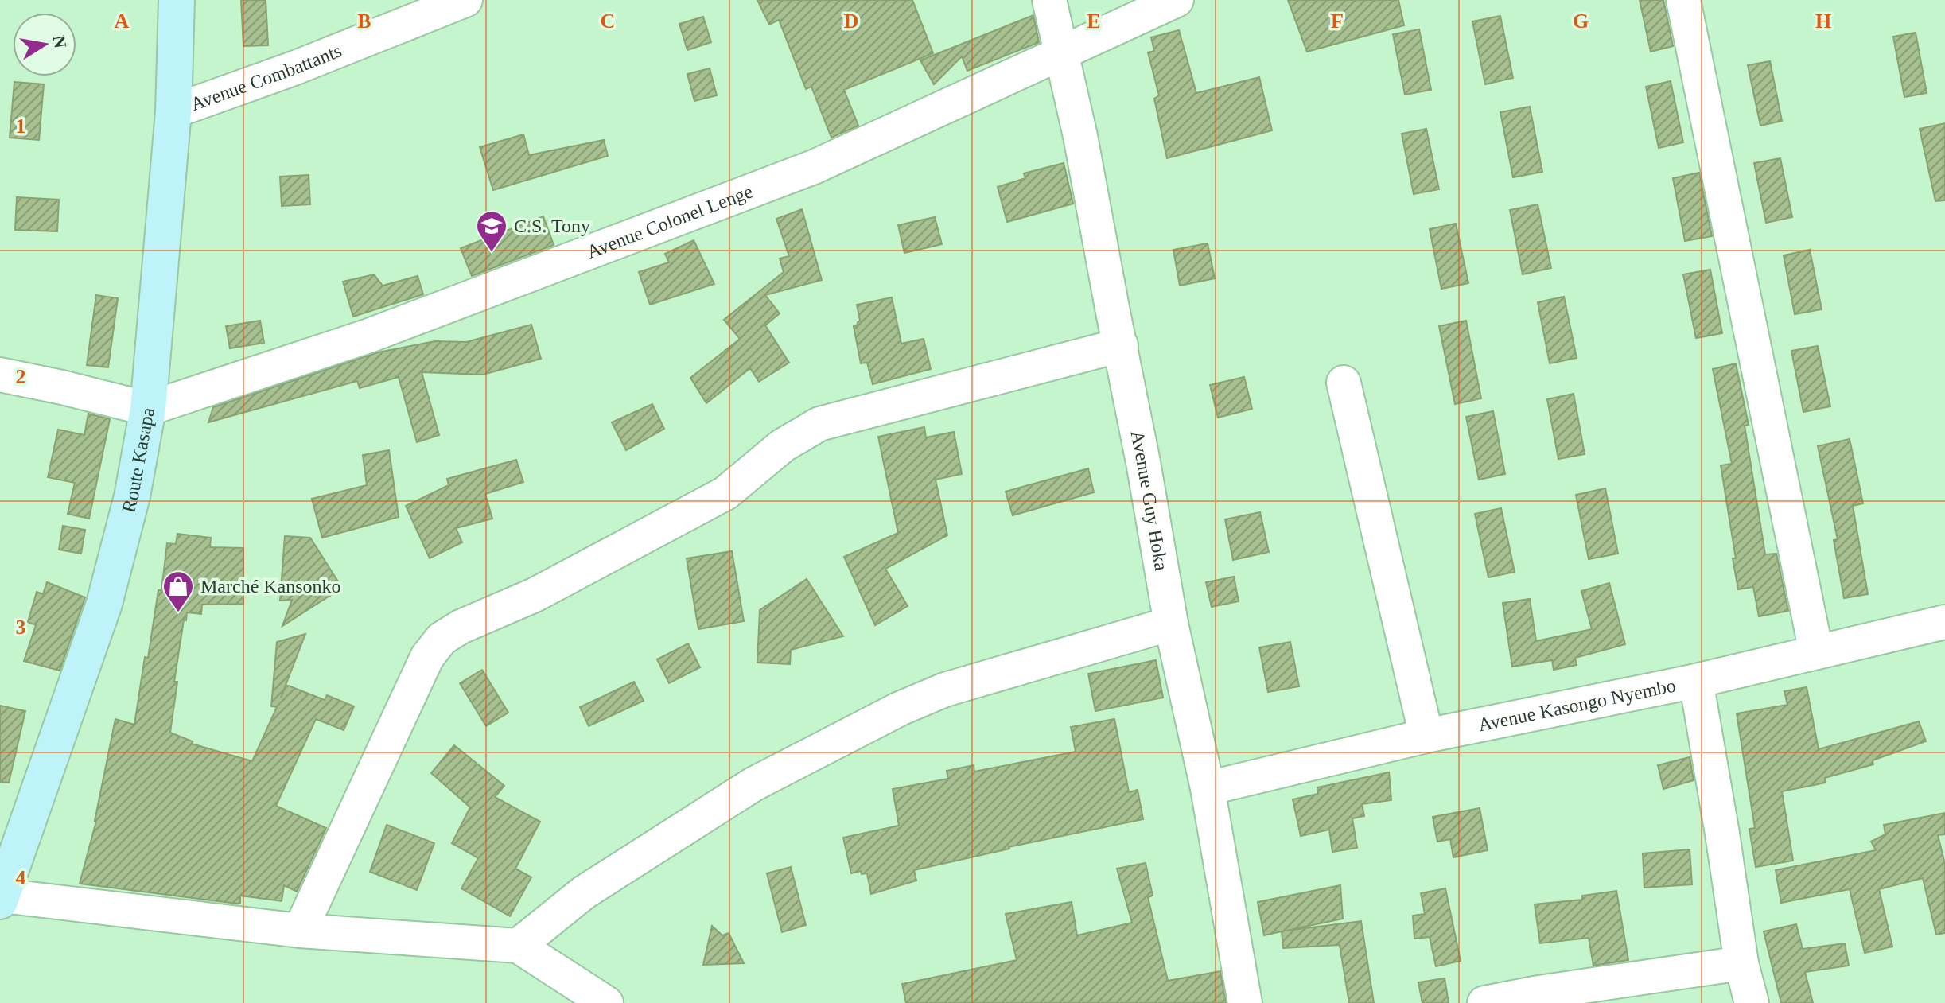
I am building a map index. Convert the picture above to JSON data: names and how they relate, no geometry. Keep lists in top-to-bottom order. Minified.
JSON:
{"streets":{"main road":["Route Kasapa"],"street":["Avenue Combattants","Avenue Colonel Lenge","Avenue Guy Hoka","Avenue Kasongo Nyembo"]},"crossings":[["Avenue Combattants","Route Kasapa"],["Avenue Colonel Lenge","Route Kasapa"],["Avenue Colonel Lenge","Avenue Guy Hoka"],["Avenue Guy Hoka","Avenue Kasongo Nyembo"]],"places":{"school or university":["C.S. Tony"],"shop":["Marché Kansonko"]},"north":"right","grid":{"columns":["A","B","C","D","E","F","G","H"],"rows":["1","2","3","4"]}}
